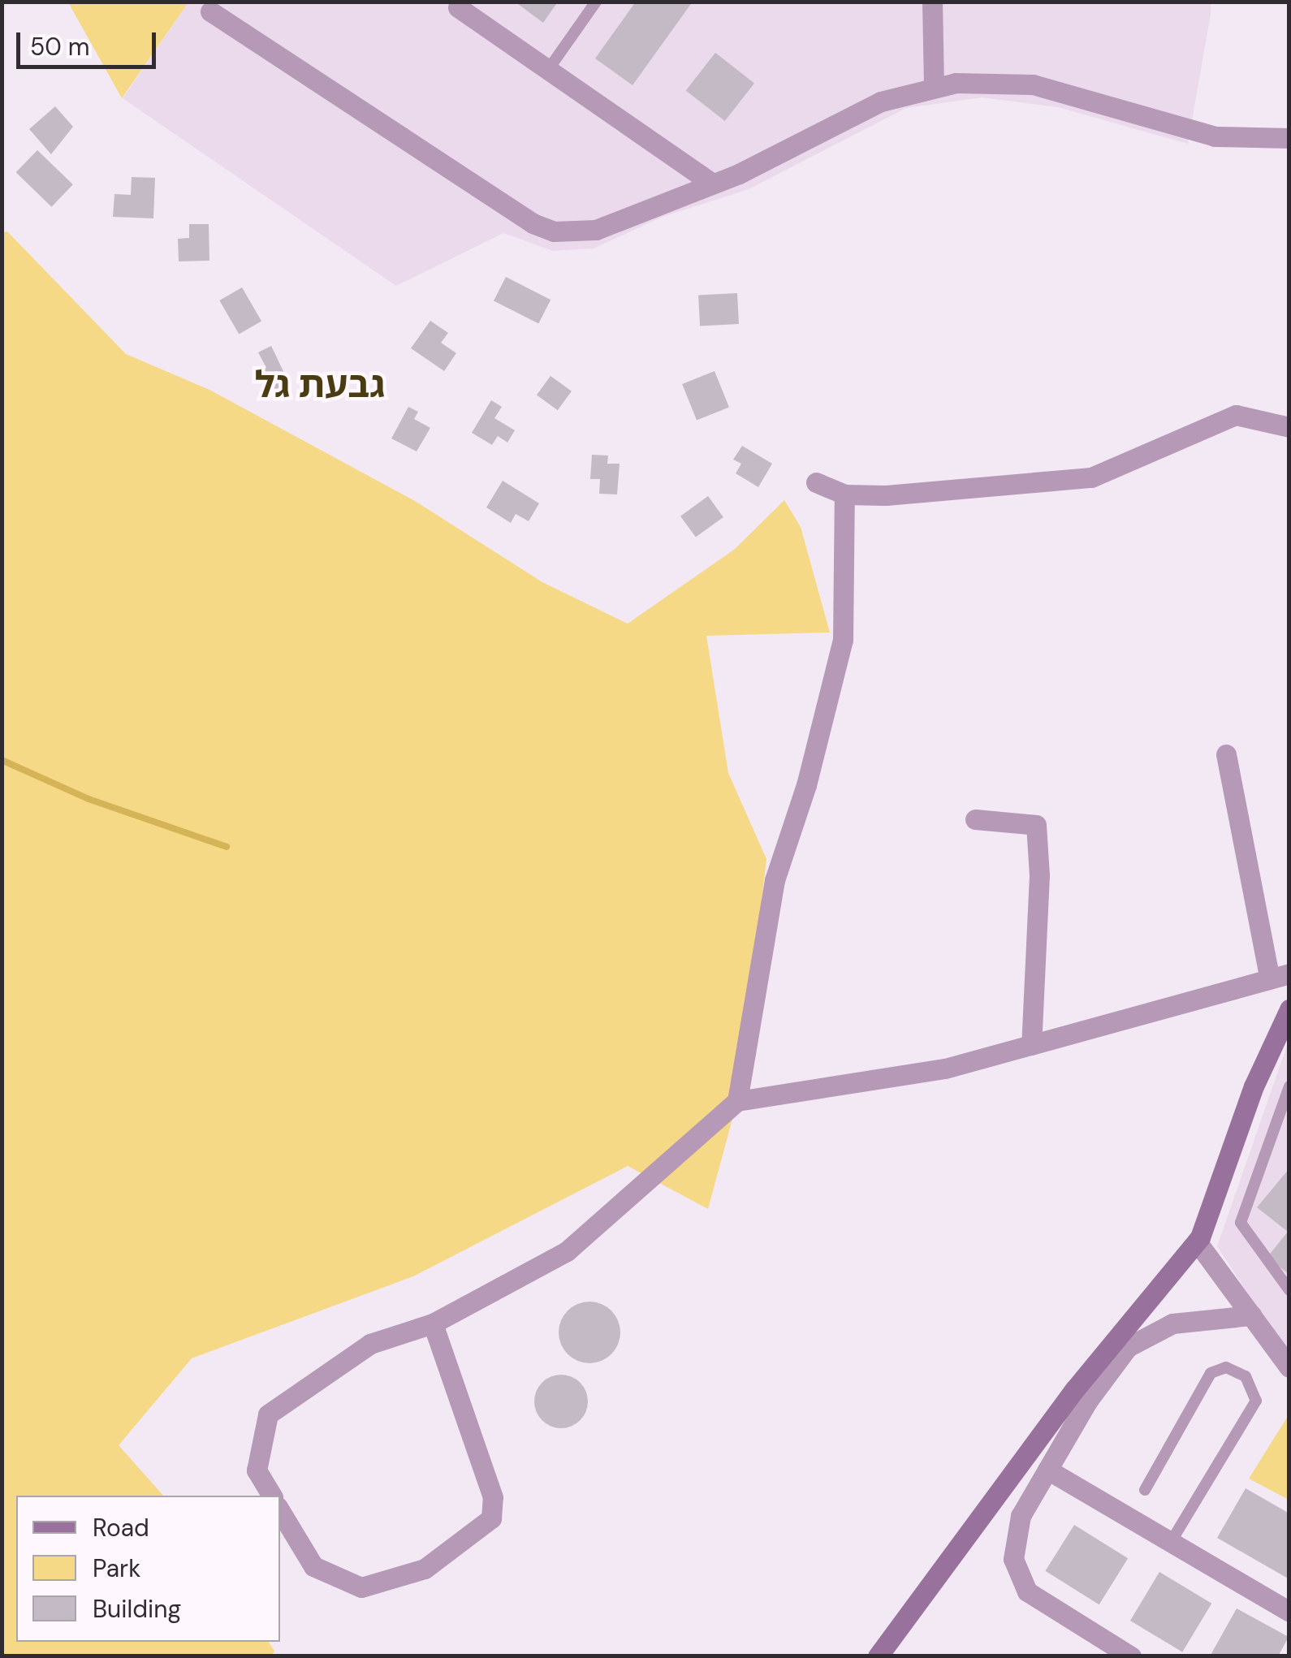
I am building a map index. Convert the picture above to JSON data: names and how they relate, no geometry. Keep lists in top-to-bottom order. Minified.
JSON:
{"districts":["גבעת גל"],"legend":["Road","Park","Building"],"scale_bar":"50 m"}
